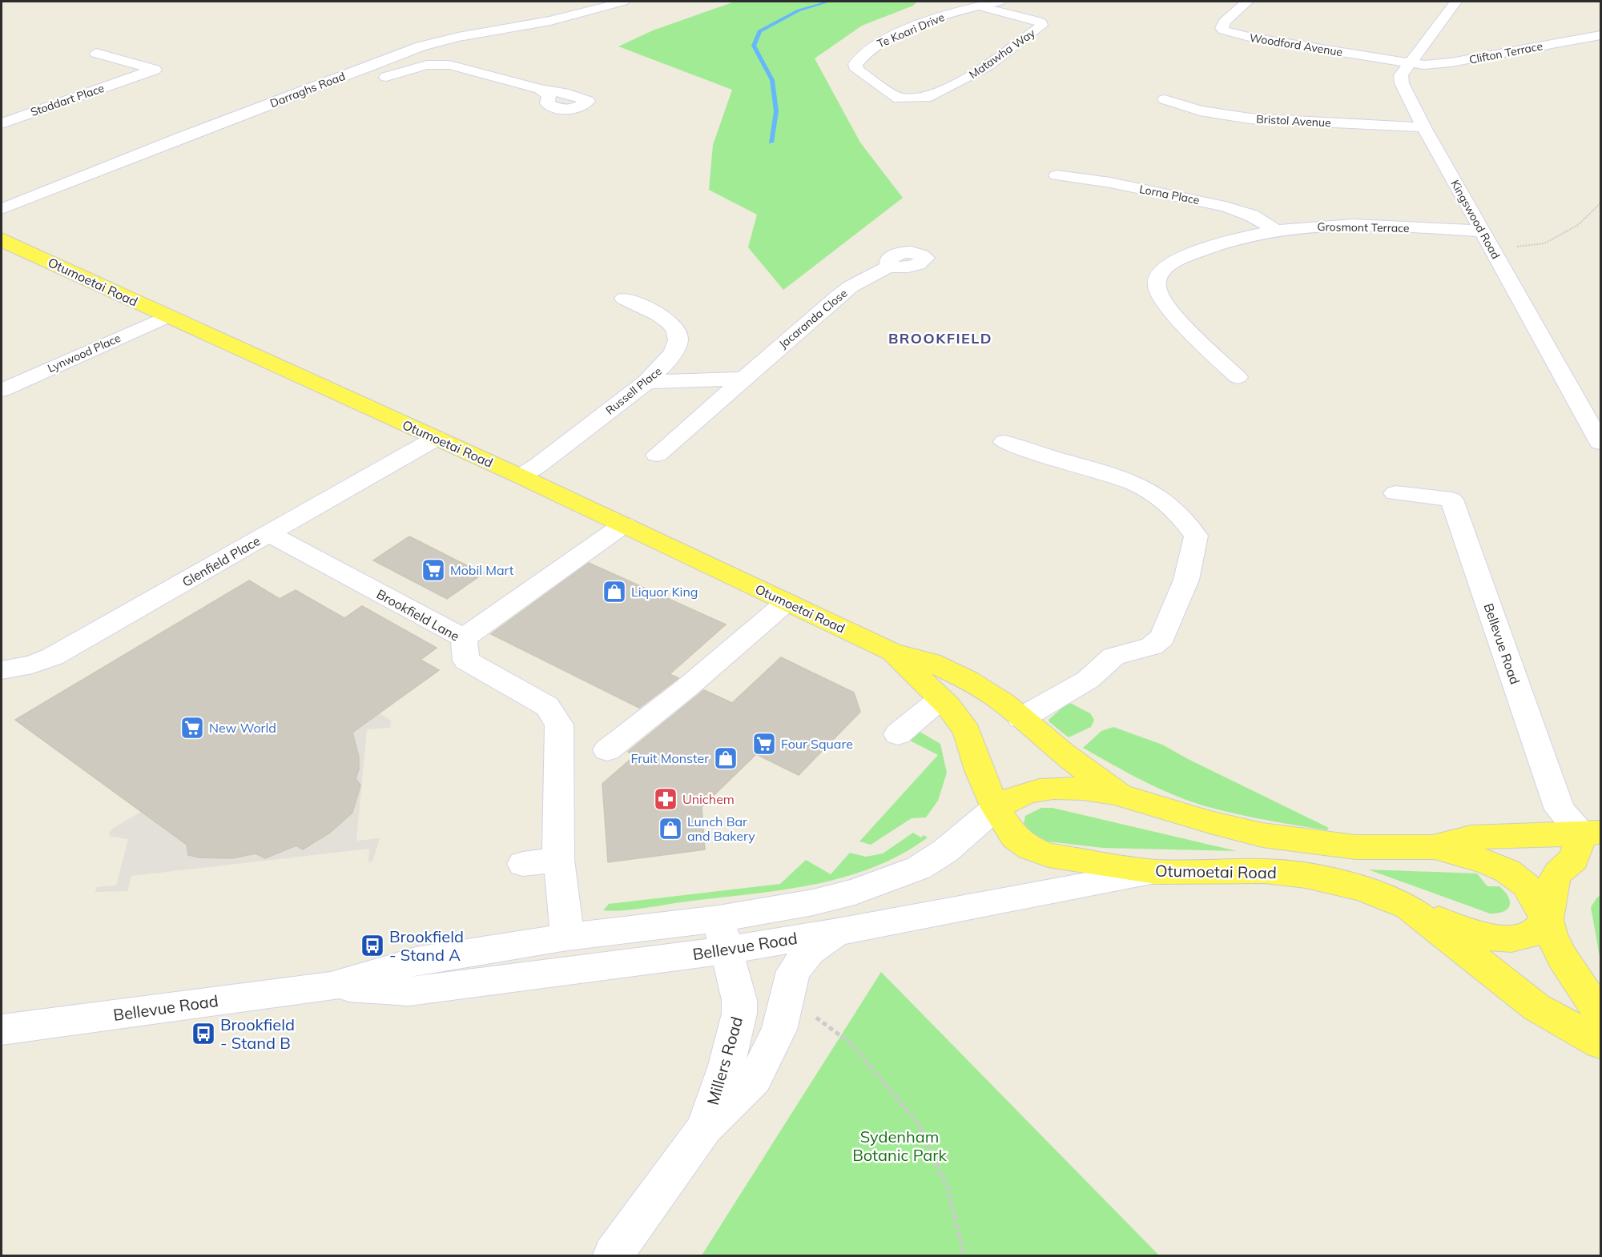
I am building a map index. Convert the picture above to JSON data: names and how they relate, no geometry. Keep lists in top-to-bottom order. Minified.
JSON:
{"streets":{"main road":["Otumoetai Road","Bellevue Road"],"street":["Te Koari Drive","Woodford Avenue","Clifton Terrace","Matawha Way","Darraghs Road","Stoddart Place","Bristol Avenue","Lorna Place","Kingswood Road","Grosmont Terrace","Jacaranda Close","Lynwood Place","Russell Place","Glenfield Place","Brookfield Lane","Millers Road"]},"crossings":[["Te Koari Drive","Matawha Way"],["Woodford Avenue","Clifton Terrace"],["Woodford Avenue","Kingswood Road"],["Clifton Terrace","Kingswood Road"],["Bristol Avenue","Kingswood Road"],["Lorna Place","Grosmont Terrace"],["Kingswood Road","Grosmont Terrace"],["Otumoetai Road","Lynwood Place"],["Otumoetai Road","Russell Place"],["Otumoetai Road","Glenfield Place"],["Otumoetai Road","Bellevue Road"],["Glenfield Place","Brookfield Lane"],["Brookfield Lane","Bellevue Road"],["Bellevue Road","Millers Road"]],"districts":["BROOKFIELD"],"parks":["Sydenham Botanic Park"],"places":{"supermarket":["Mobil Mart","New World","Four Square"],"shop":["Liquor King","Fruit Monster","Lunch Bar and Bakery"],"pharmacy":["Unichem"],"bus stop":["Brookfield - Stand A","Brookfield - Stand B"]}}
